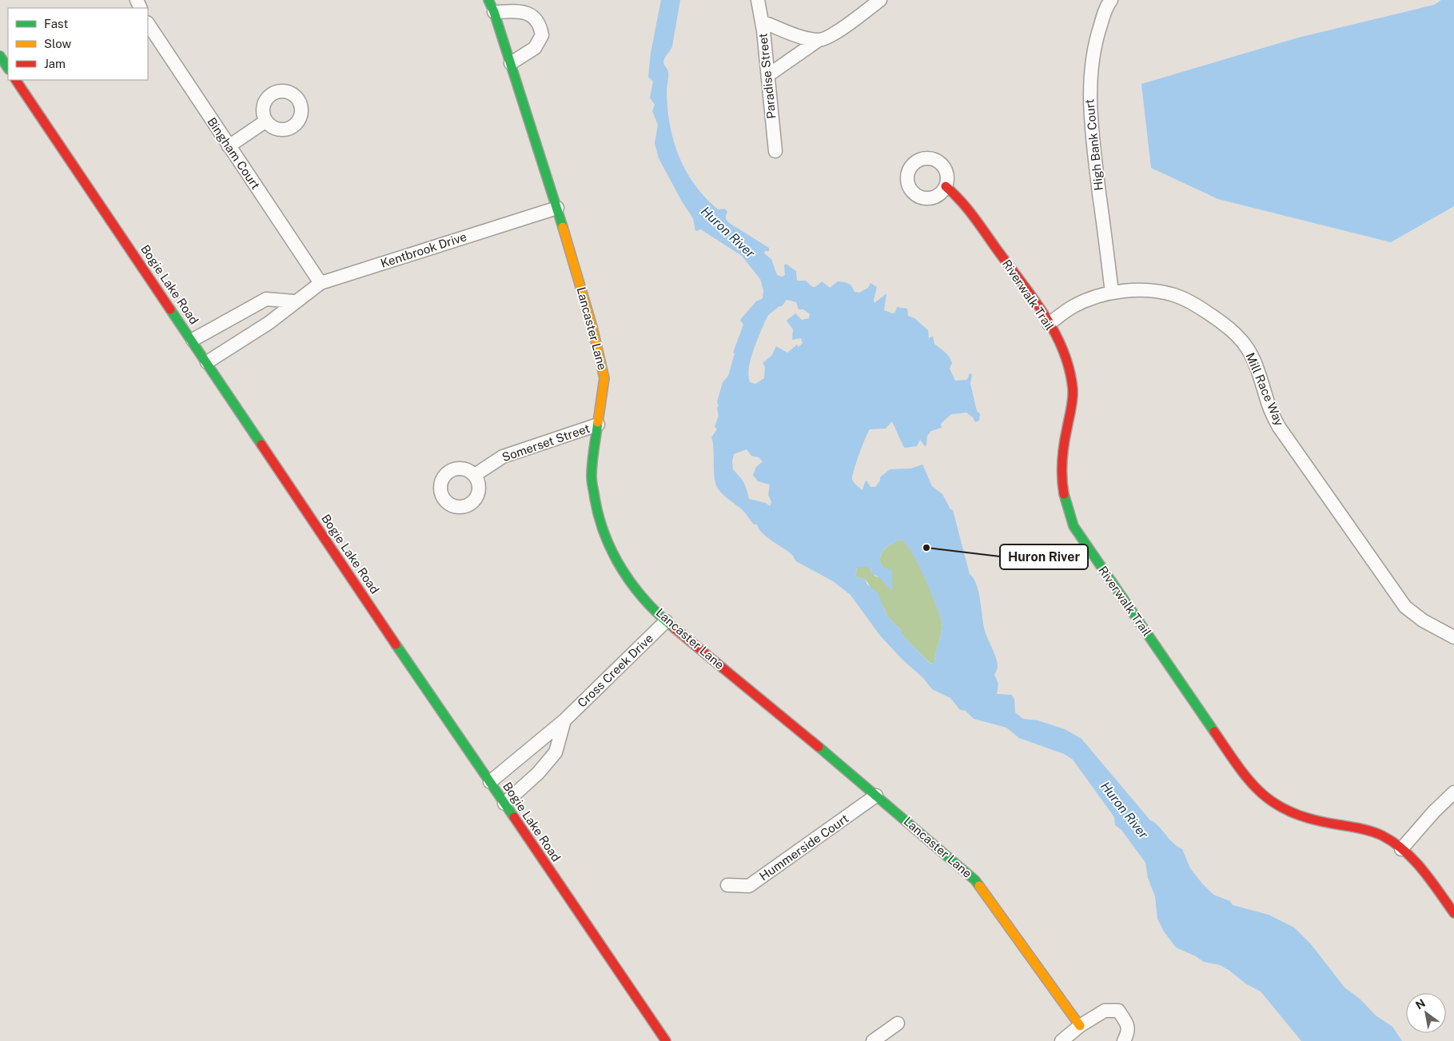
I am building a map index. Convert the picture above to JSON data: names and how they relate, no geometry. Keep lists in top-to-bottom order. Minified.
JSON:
{"streets":{"street":["Paradise Street","High Bank Court","Bingham Court","Kentbrook Drive","Bogie Lake Road","Riverwalk Trail","Lancaster Lane","Mill Race Way","Somerset Street","Cross Creek Drive","Hummerside Court"]},"crossings":[["High Bank Court","Mill Race Way"],["Bingham Court","Kentbrook Drive"],["Kentbrook Drive","Bogie Lake Road"],["Kentbrook Drive","Lancaster Lane"],["Bogie Lake Road","Cross Creek Drive"],["Riverwalk Trail","Mill Race Way"],["Lancaster Lane","Somerset Street"],["Lancaster Lane","Cross Creek Drive"],["Lancaster Lane","Hummerside Court"]],"water":["Huron River"],"places":["Huron River"],"legend":["Fast","Slow","Jam"],"north":"top left"}
